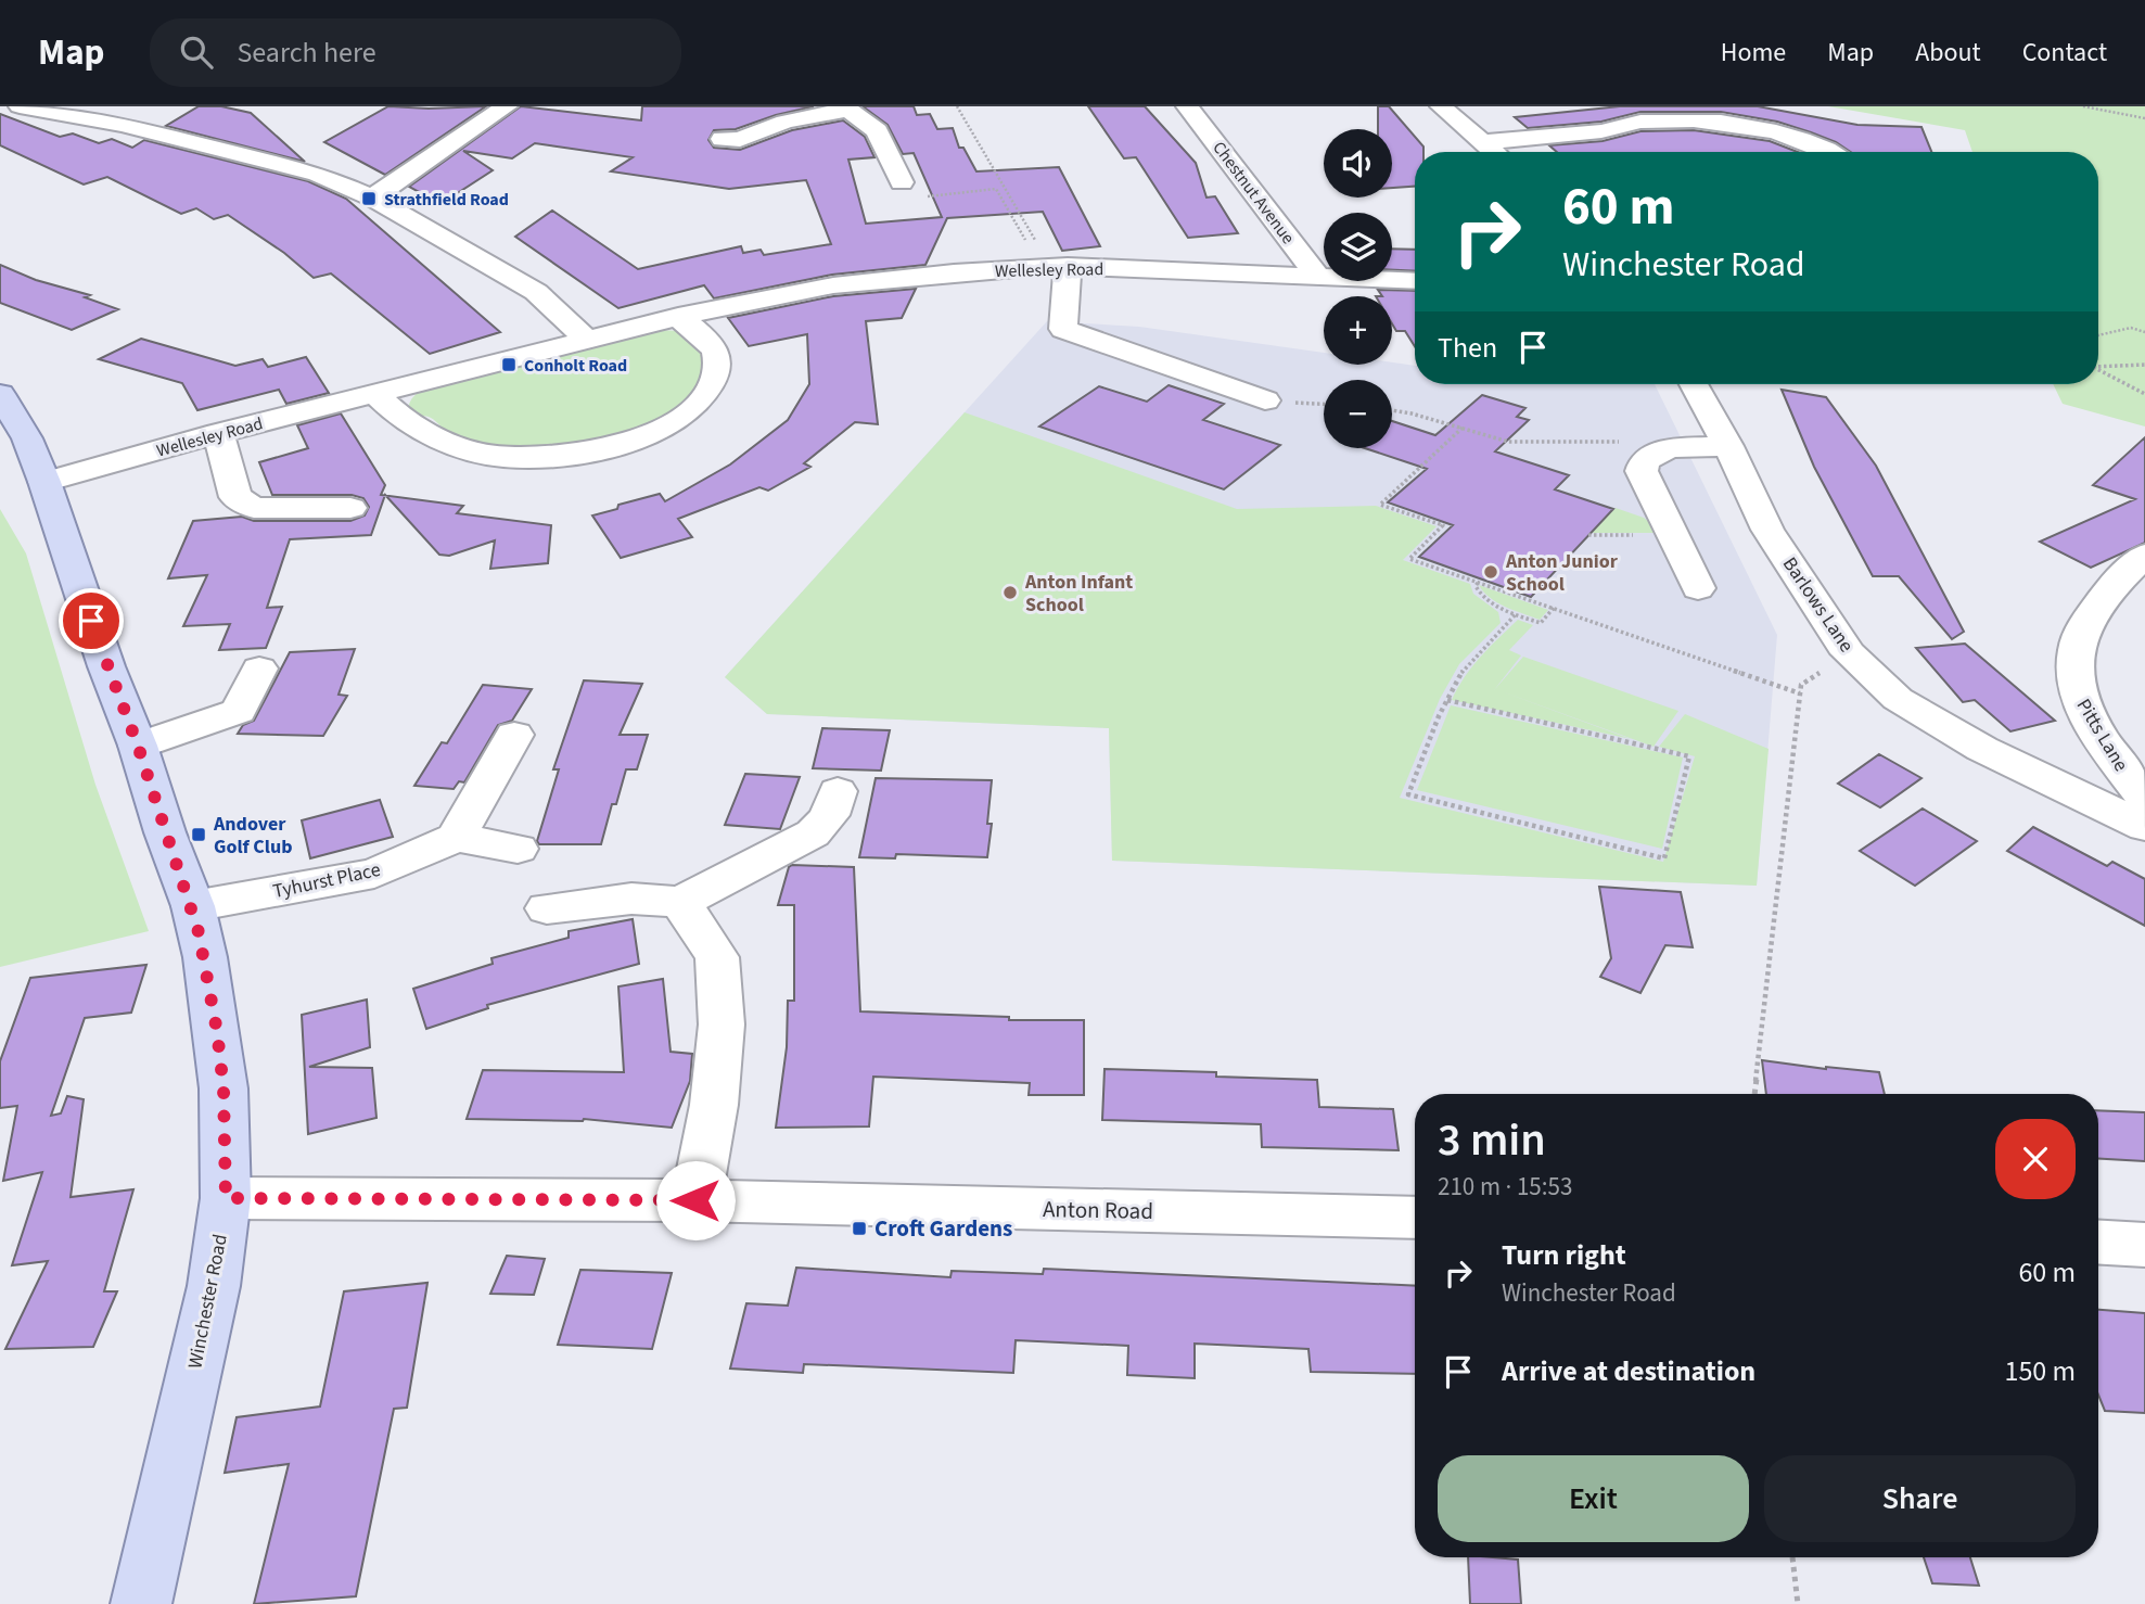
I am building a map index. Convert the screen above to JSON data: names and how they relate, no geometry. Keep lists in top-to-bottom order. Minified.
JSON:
{"streets":{"main road":["Winchester Road"],"street":["Chestnut Avenue","Wellesley Road","Barlows Lane","Pitts Lane","Tyhurst Place","Anton Road"]},"crossings":[["Chestnut Avenue","Wellesley Road"],["Wellesley Road","Winchester Road"],["Tyhurst Place","Winchester Road"],["Anton Road","Winchester Road"]],"places":{"transit":["Strathfield Road","Conholt Road","Andover Golf Club","Croft Gardens"],"other":["Anton Junior School","Anton Infant School"]},"page":{"header":"Map","search":"Search here","nav":["Home","Map","About","Contact"],"map_buttons":["+","−"],"turn":["60 m","Winchester Road"],"then":"Then","heading":["3 min","210 m · 15:53"],"list":[{"name":"Turn right","note":"Winchester Road","value":"60 m"},{"name":"Arrive at destination","value":"150 m"}],"buttons":["Exit","Share"]}}
